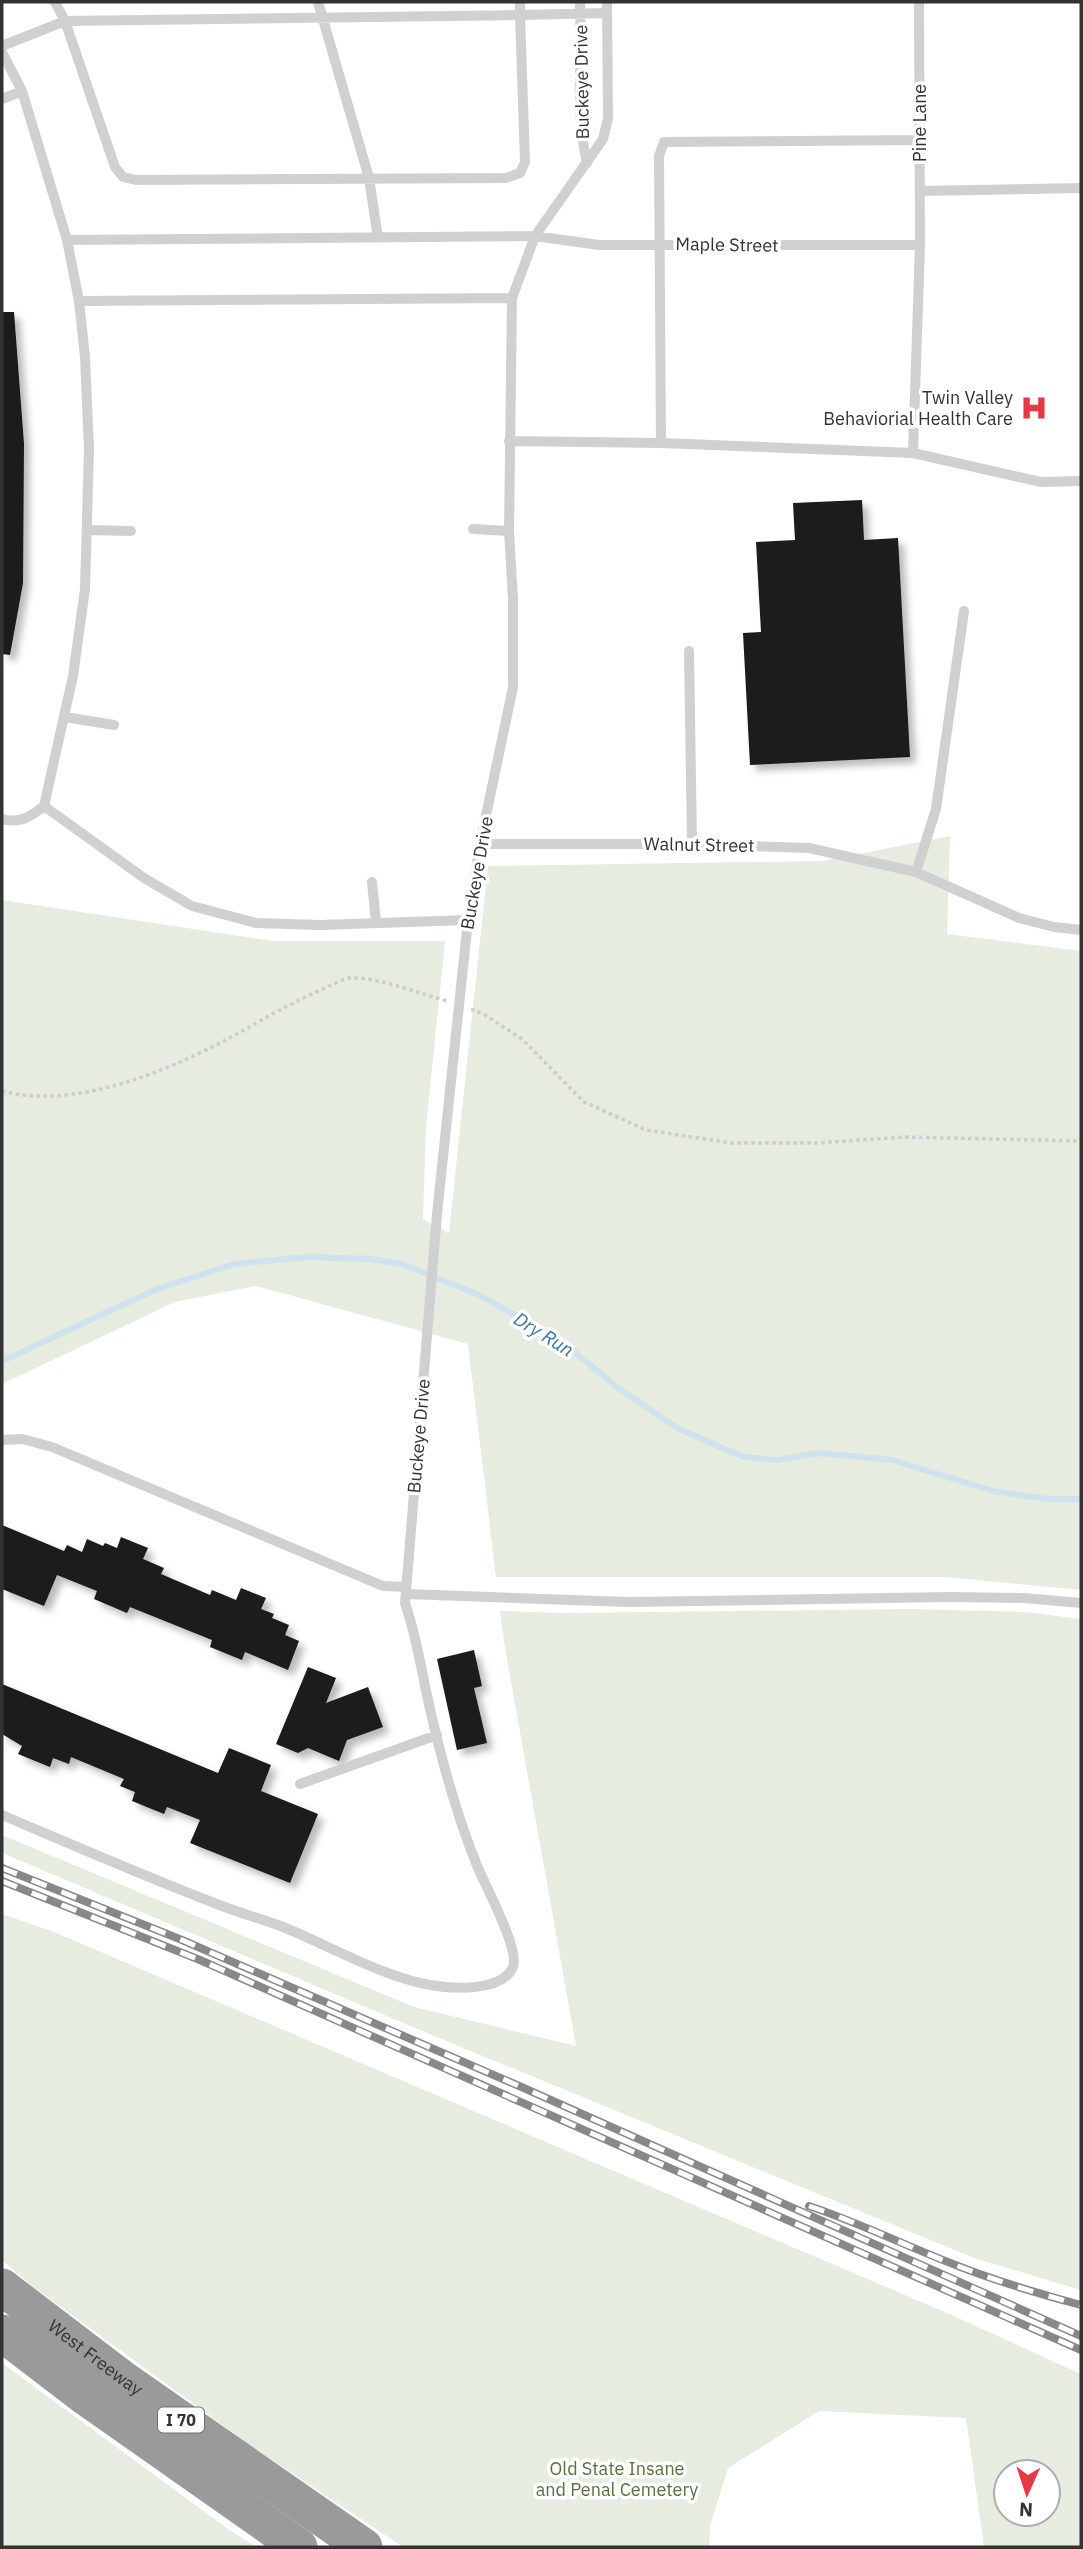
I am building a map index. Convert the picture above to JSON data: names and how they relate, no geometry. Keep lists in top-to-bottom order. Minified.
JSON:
{"streets":{"highway":["West Freeway","I 70"],"lane":["Buckeye Drive","Pine Lane","Maple Street","Walnut Street"]},"crossings":[["Buckeye Drive","Maple Street"],["Buckeye Drive","Walnut Street"],["Pine Lane","Maple Street"]],"water":["Dry Run"],"parks":["Old State Insane and Penal Cemetery"],"places":{"hospital":["Twin Valley Behaviorial Health Care"]},"north":"bottom"}
